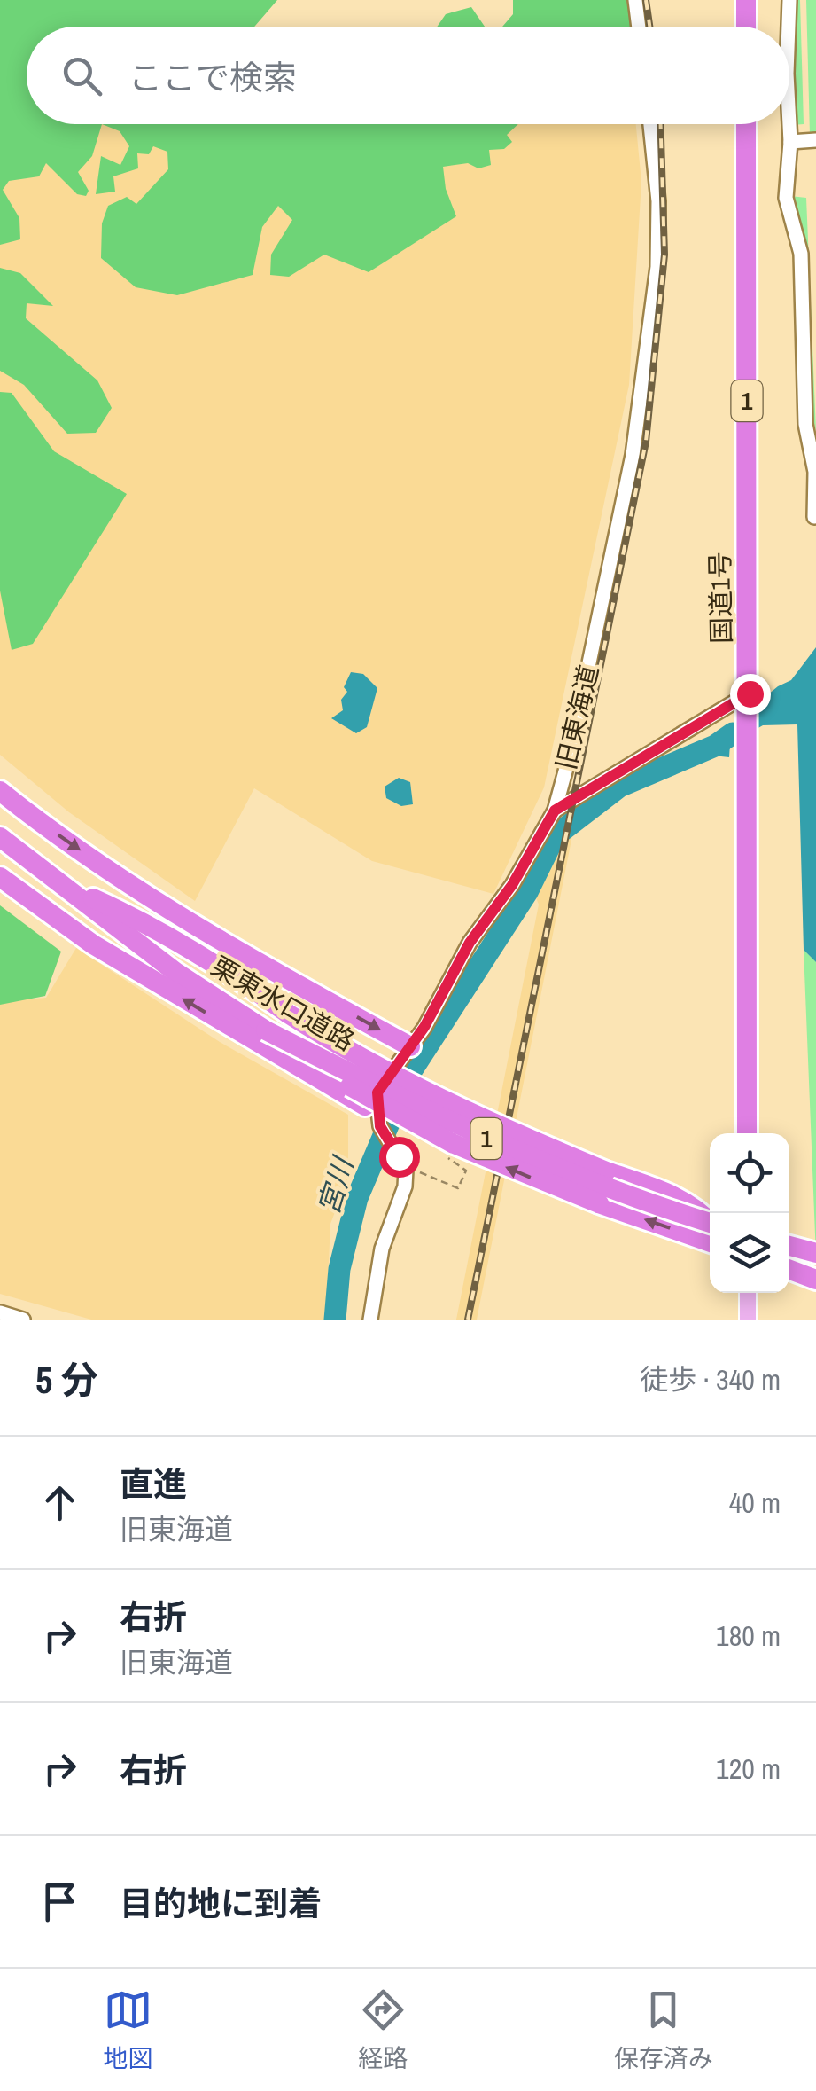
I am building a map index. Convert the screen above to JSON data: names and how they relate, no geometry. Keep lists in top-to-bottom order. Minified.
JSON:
{"streets":{"highway":["1","国道1号","栗東水口道路"],"street":["旧東海道"]},"crossings":[["1","栗東水口道路"]],"water":["宮川"],"page":{"search":"ここで検索","heading":["5 分","徒歩 · 340 m"],"list":[["直進","旧東海道","40 m"],["右折","旧東海道","180 m"],["右折","120 m"],"目的地に到着"],"nav":["地図","経路","保存済み"]}}
